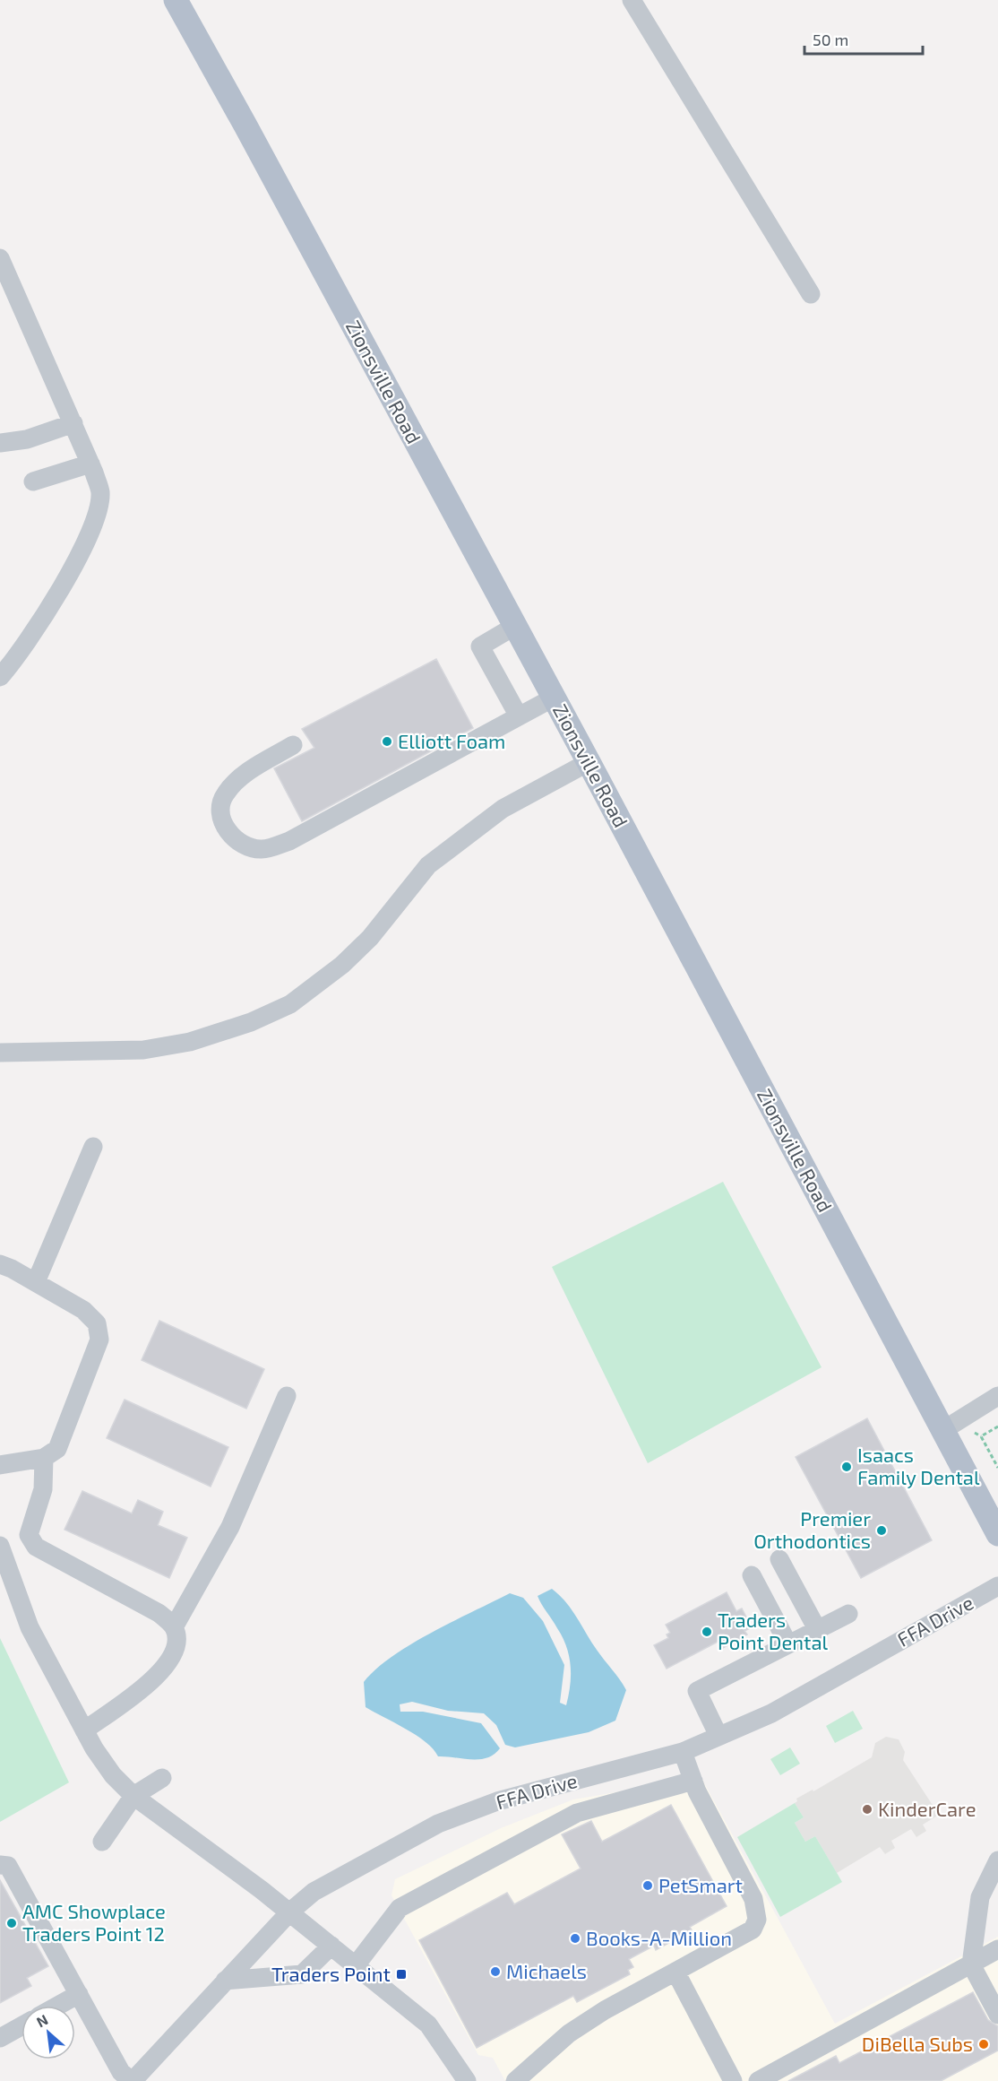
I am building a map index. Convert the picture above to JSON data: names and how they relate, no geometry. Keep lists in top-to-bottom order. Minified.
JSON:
{"streets":{"main road":["Zionsville Road"],"street":["FFA Drive"]},"places":{"other":["Elliott Foam","Isaacs Family Dental","Premier Orthodontics","Traders Point Dental","KinderCare","PetSmart","AMC Showplace Traders Point 12","Books-A-Million","Michaels","DiBella Subs"],"transit":["Traders Point"]},"scale_bar":"50 m","north":"top left"}
